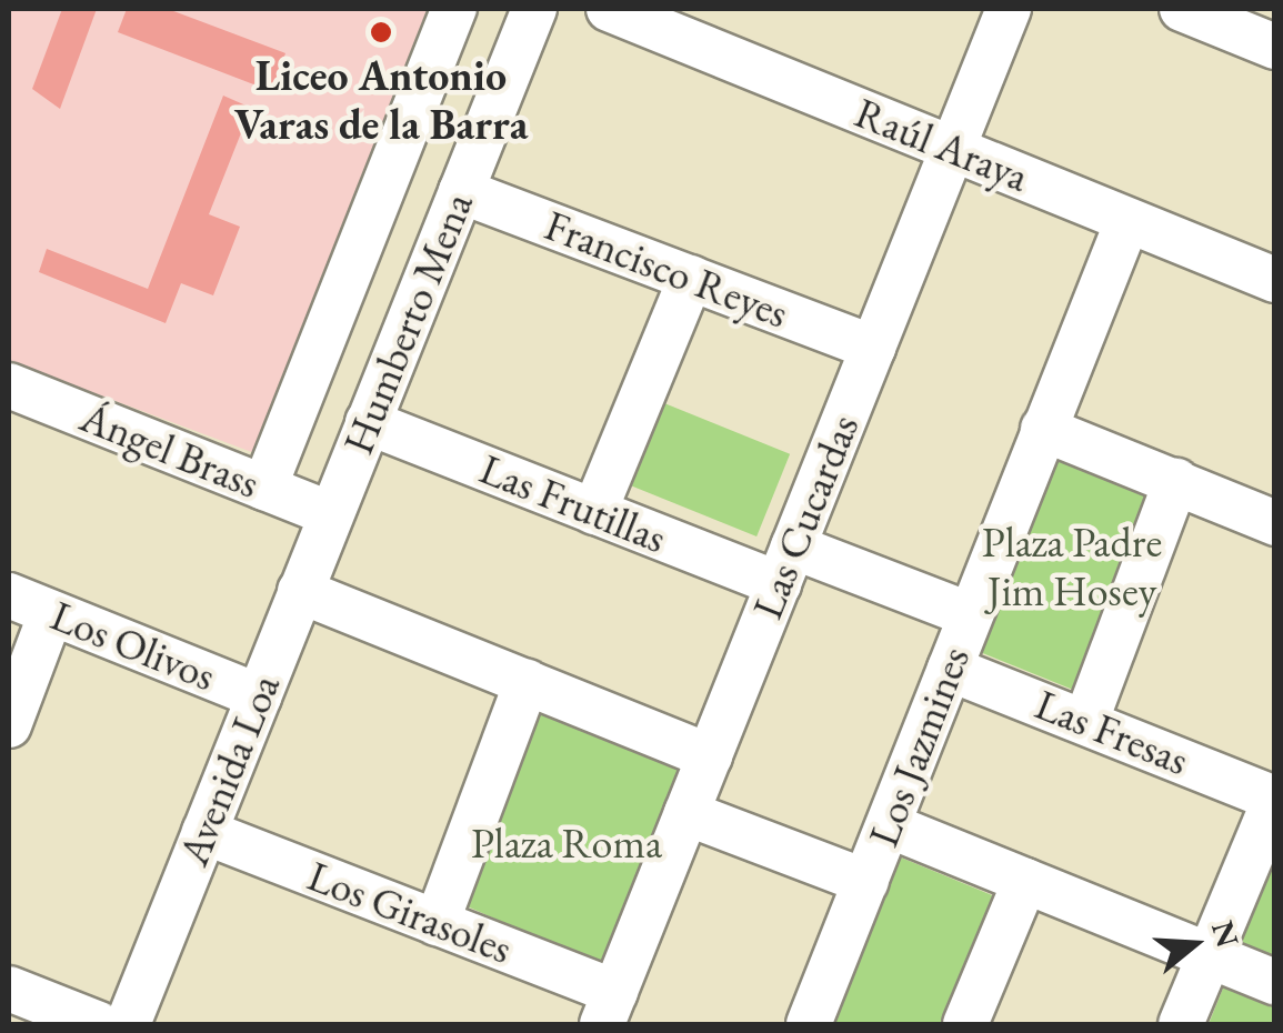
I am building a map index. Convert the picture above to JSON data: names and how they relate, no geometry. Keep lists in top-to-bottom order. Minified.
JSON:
{"streets":{"street":["Raúl Araya","Francisco Reyes","Humberto Mena","Ángel Brass","Las Frutillas","Las Cucardas","Los Olivos","Las Fresas","Los Jazmines","Avenida Loa","Los Girasoles"]},"crossings":[["Raúl Araya","Las Cucardas"],["Raúl Araya","Los Jazmines"],["Francisco Reyes","Humberto Mena"],["Francisco Reyes","Las Cucardas"],["Humberto Mena","Ángel Brass"],["Humberto Mena","Las Frutillas"],["Humberto Mena","Avenida Loa"],["Ángel Brass","Avenida Loa"],["Las Frutillas","Las Cucardas"],["Las Cucardas","Los Girasoles"],["Los Olivos","Avenida Loa"],["Las Fresas","Los Jazmines"],["Avenida Loa","Los Girasoles"]],"parks":["Plaza Padre Jim Hosey","Plaza Roma"],"places":["Liceo Antonio Varas de la Barra"],"north":"right"}
